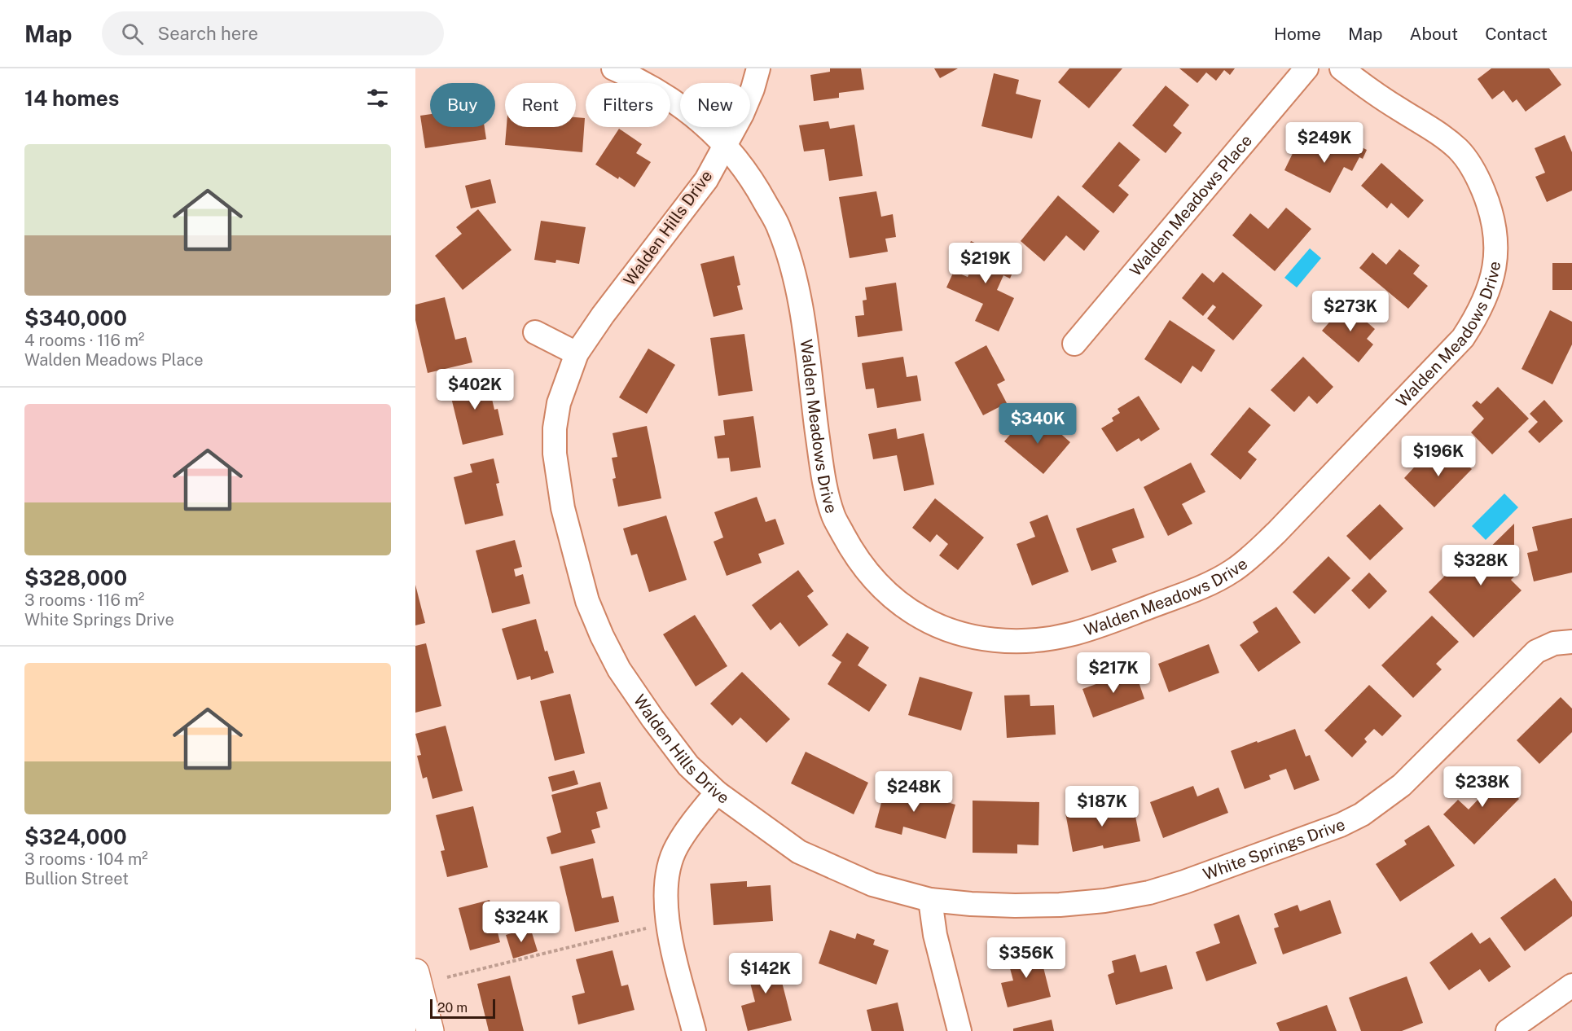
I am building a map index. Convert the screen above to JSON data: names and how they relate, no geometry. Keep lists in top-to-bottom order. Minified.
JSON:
{"streets":{"street":["Walden Meadows Place","Walden Hills Drive","Walden Meadows Drive","White Springs Drive"]},"crossings":[["Walden Hills Drive","Walden Meadows Drive"],["Walden Hills Drive","White Springs Drive"]],"scale_bar":"20 m","page":{"header":"Map","search":"Search here","nav":["Home","Map","About","Contact"],"heading":"14 homes","chip":["Buy","Rent","Filters","New"],"price":["$249K","$219K","$273K","$402K","$340K","$196K","$328K","$217K","$238K","$248K","$187K","$324K","$356K","$142K"],"list":[{"name":"$340,000","note":"4 rooms · 116 m² · Walden Meadows Place"},{"name":"$328,000","note":"3 rooms · 116 m² · White Springs Drive"},{"name":"$324,000","note":"3 rooms · 104 m² · Bullion Street"}],"scale":"20 m"}}
